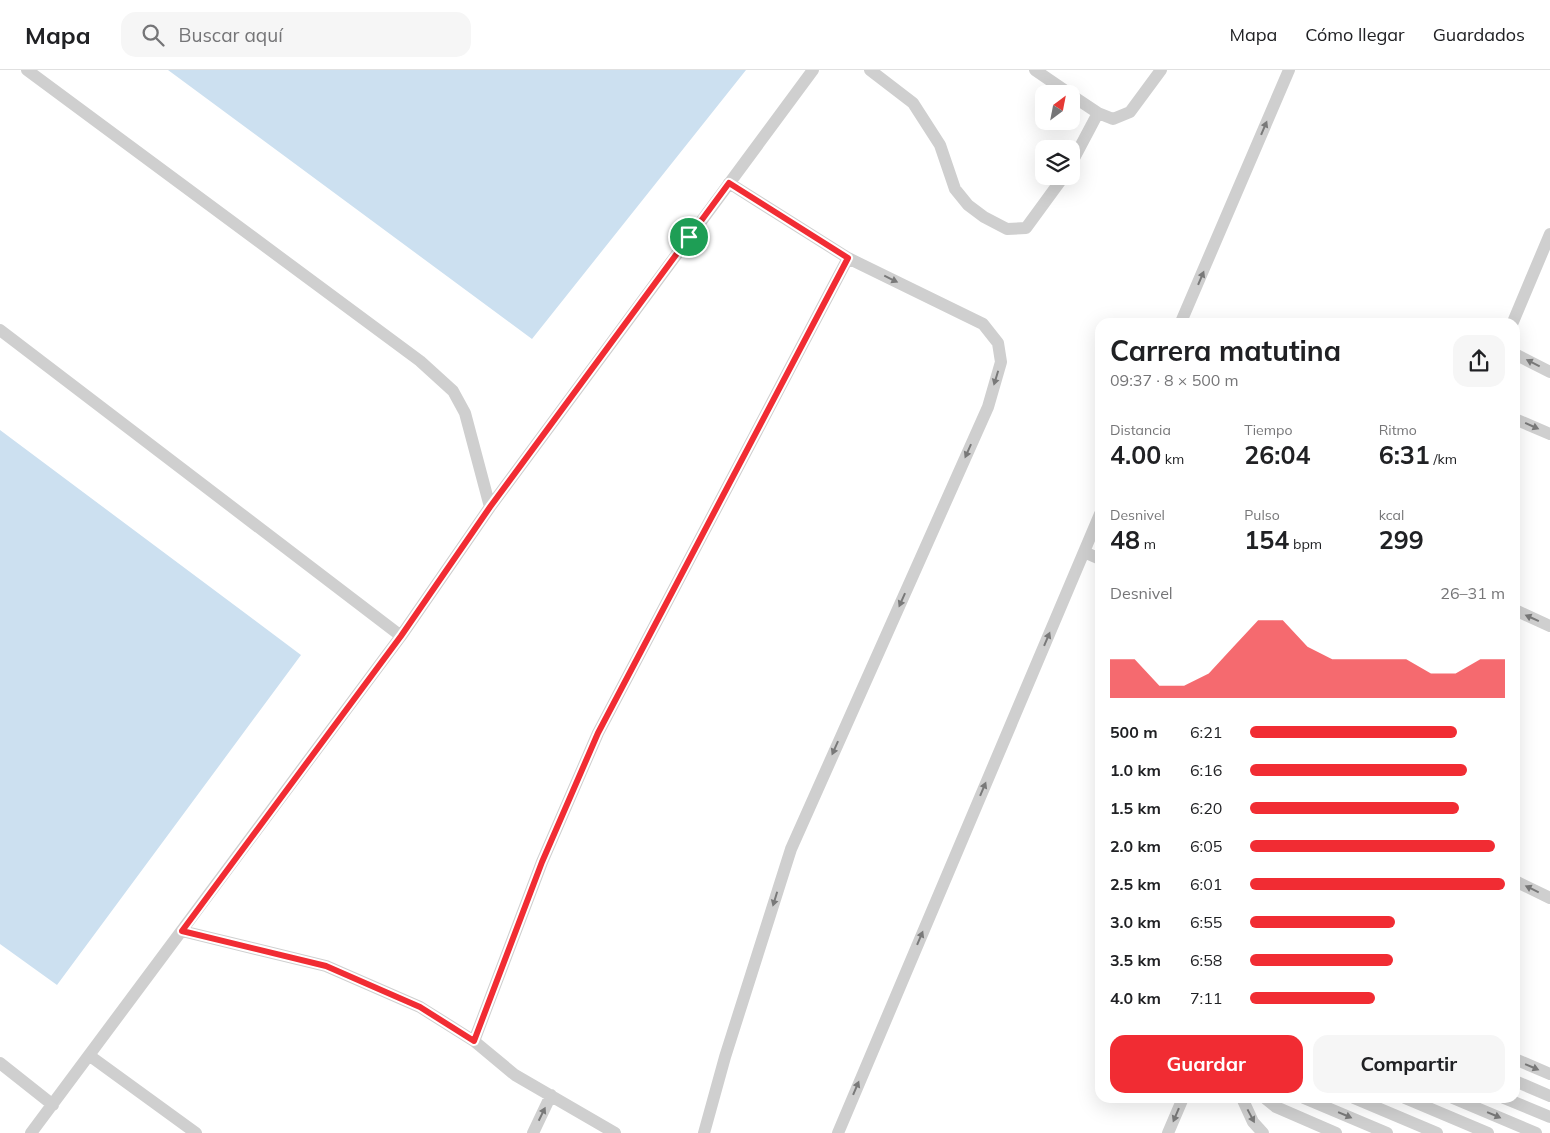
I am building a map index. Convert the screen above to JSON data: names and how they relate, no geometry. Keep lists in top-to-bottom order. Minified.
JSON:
{"north":"top right","page":{"header":"Mapa","search":"Buscar aquí","nav":["Mapa","Cómo llegar","Guardados"],"heading":["Carrera matutina","09:37 · 8 × 500 m"],"stats":[["Distancia","4.00 km"],["Tiempo","26:04"],["Ritmo","6:31 /km"],["Desnivel","48 m"],["Pulso","154 bpm"],["kcal","299"]],"chart":["Desnivel","26–31 m"],"list":[{"name":"500 m","note":"6:21"},{"name":"1.0 km","note":"6:16"},{"name":"1.5 km","note":"6:20"},{"name":"2.0 km","note":"6:05"},{"name":"2.5 km","note":"6:01"},{"name":"3.0 km","note":"6:55"},{"name":"3.5 km","note":"6:58"},{"name":"4.0 km","note":"7:11"}],"buttons":["Guardar","Compartir"]}}
